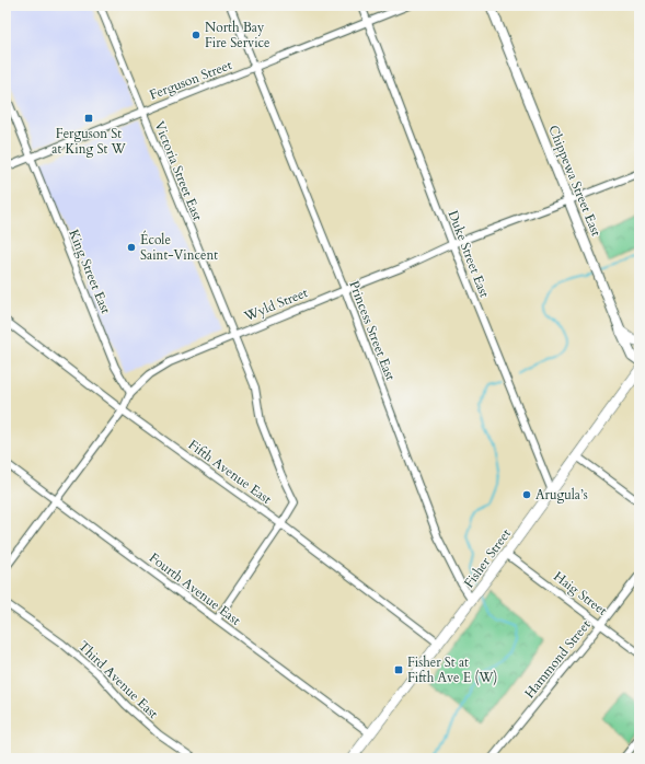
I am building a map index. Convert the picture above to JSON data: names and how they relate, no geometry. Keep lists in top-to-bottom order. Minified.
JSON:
{"streets":{"main road":["Fisher Street"],"street":["Ferguson Street","Victoria Street East","Chippewa Street East","Duke Street East","King Street East","Wyld Street","Princess Street East","Fifth Avenue East","Fourth Avenue East","Haig Street","Hammond Street","Third Avenue East"]},"crossings":[["Ferguson Street","Victoria Street East"],["Ferguson Street","Duke Street East"],["Ferguson Street","King Street East"],["Ferguson Street","Princess Street East"],["Victoria Street East","Wyld Street"],["Victoria Street East","Fifth Avenue East"],["Chippewa Street East","Wyld Street"],["Duke Street East","Wyld Street"],["Duke Street East","Fisher Street"],["King Street East","Wyld Street"],["Wyld Street","Princess Street East"],["Wyld Street","Fifth Avenue East"],["Wyld Street","Fourth Avenue East"],["Princess Street East","Fisher Street"],["Fifth Avenue East","Fisher Street"],["Fisher Street","Fourth Avenue East"],["Fisher Street","Haig Street"],["Haig Street","Hammond Street"]],"places":{"other":["North Bay Fire Service","École Saint-Vincent","Arugula’s"],"transit":["Ferguson St at King St W","Fisher St at Fifth Ave E (W)"]}}
